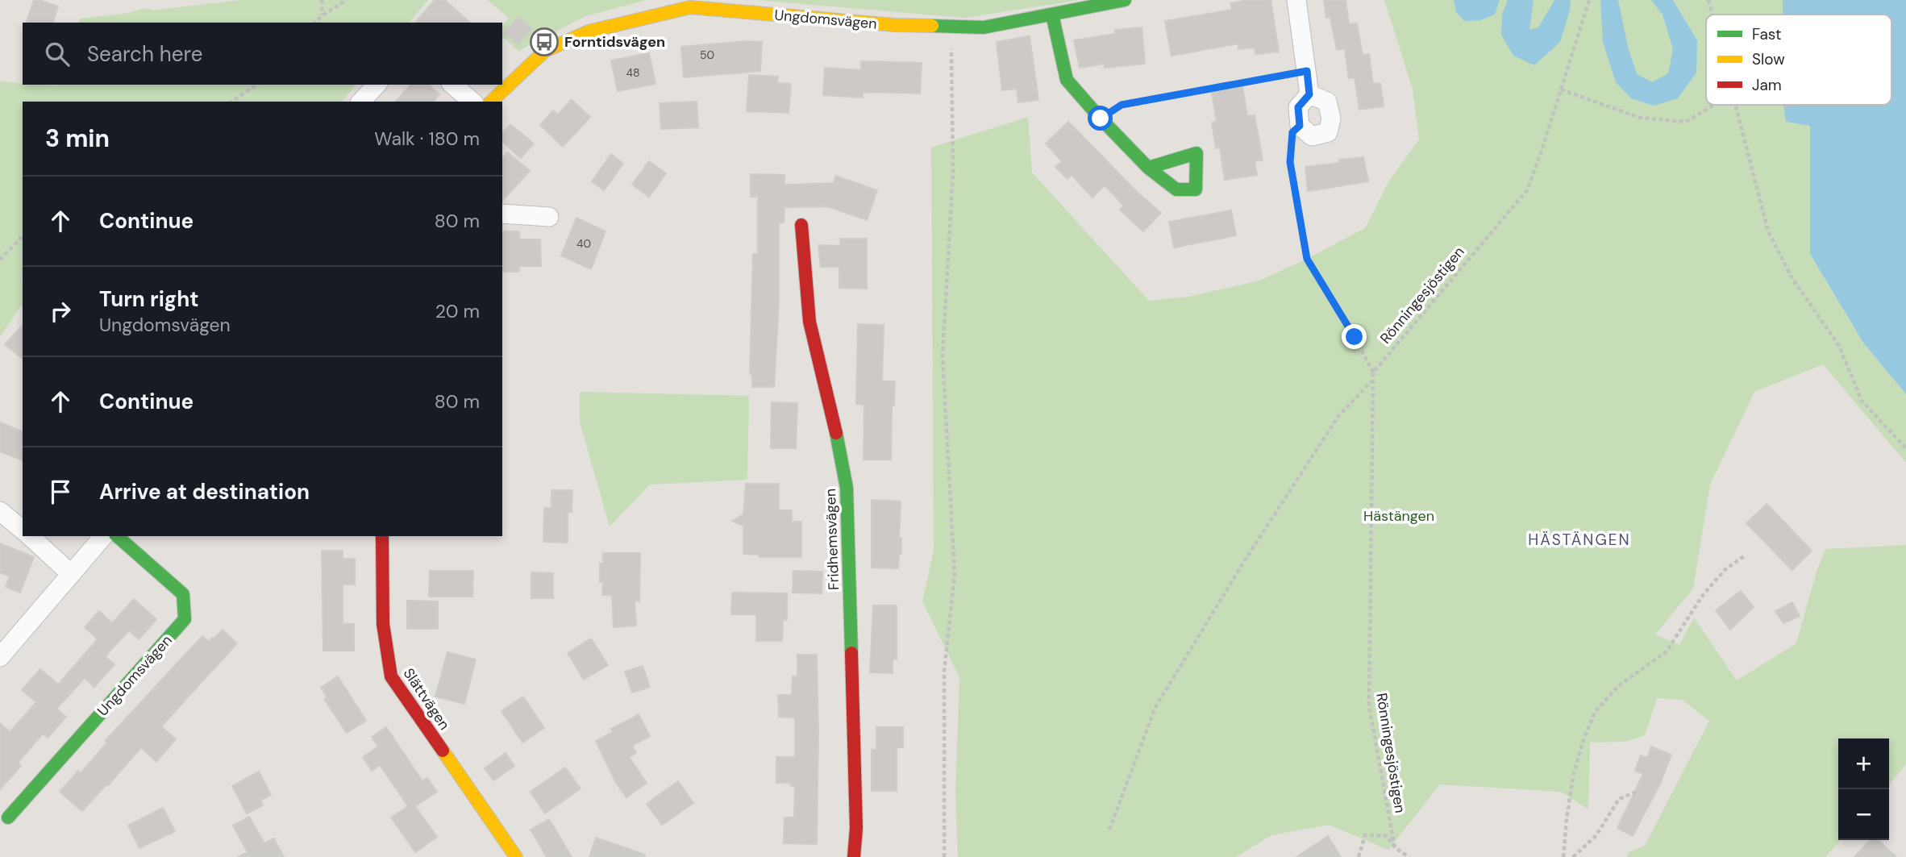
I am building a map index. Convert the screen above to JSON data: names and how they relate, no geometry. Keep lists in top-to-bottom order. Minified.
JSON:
{"streets":{"street":["Ungdomsvägen","Fridhemsvägen","Slättvägen"],"path":["Rönningesjöstigen"]},"districts":["HÄSTÄNGEN"],"parks":["Hästängen"],"places":{"bus stop":["Forntidsvägen"]},"house_numbers":["50","48","40"],"legend":["Fast","Slow","Jam"],"page":{"search":"Search here","heading":["3 min","Walk · 180 m"],"list":[["Continue","80 m"],["Turn right","Ungdomsvägen","20 m"],["Continue","80 m"],"Arrive at destination"],"map_buttons":["+","−"]}}
